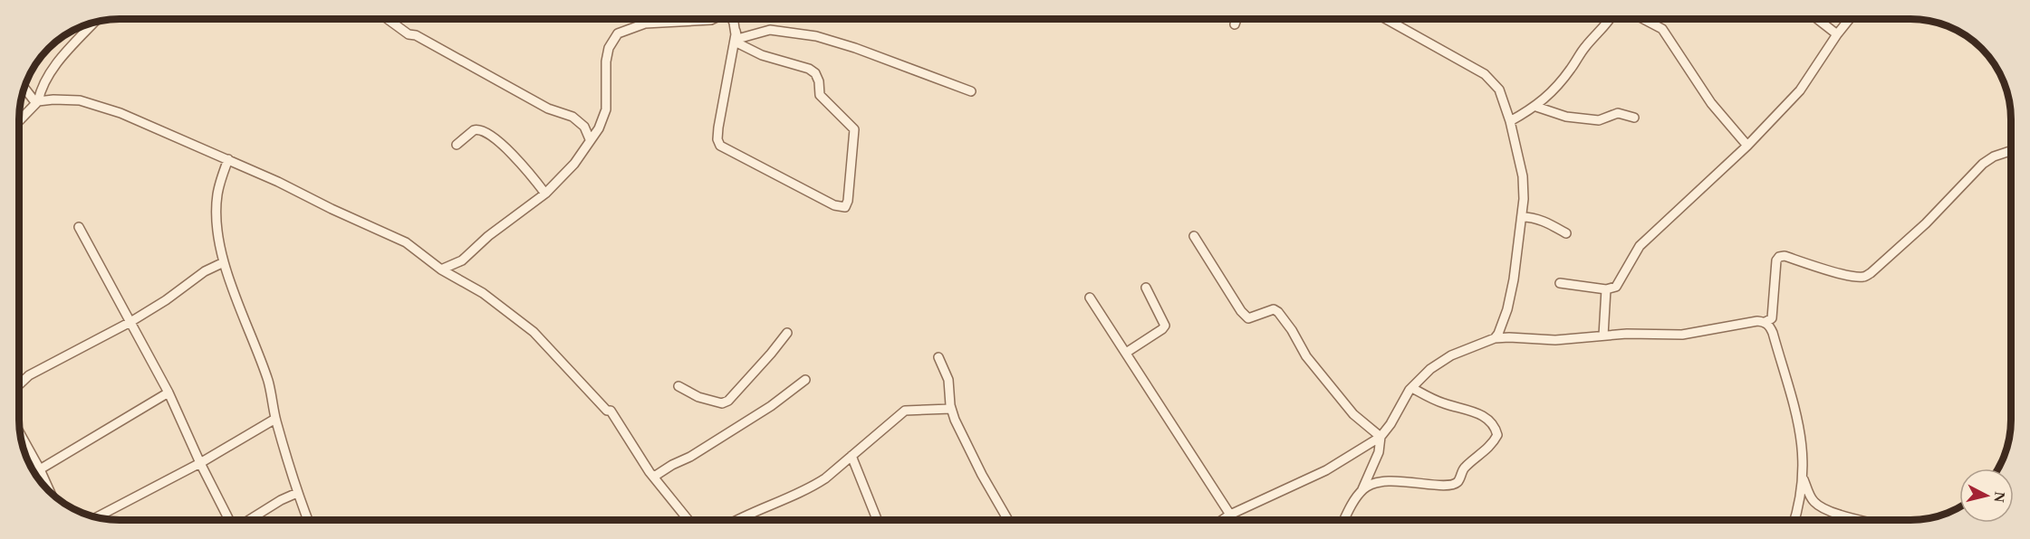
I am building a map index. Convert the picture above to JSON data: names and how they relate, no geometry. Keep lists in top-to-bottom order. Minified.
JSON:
{"north":"right"}
